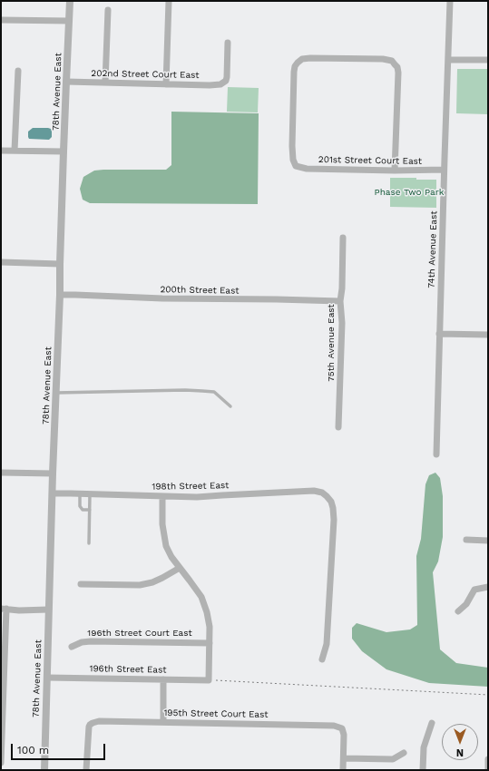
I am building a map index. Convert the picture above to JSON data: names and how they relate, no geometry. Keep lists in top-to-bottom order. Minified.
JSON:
{"streets":{"street":["202nd Street Court East","78th Avenue East","201st Street Court East","74th Avenue East","200th Street East","75th Avenue East","198th Street East","196th Street Court East","196th Street East","195th Street Court East"]},"crossings":[["202nd Street Court East","78th Avenue East"],["78th Avenue East","200th Street East"],["78th Avenue East","198th Street East"],["78th Avenue East","196th Street East"],["201st Street Court East","74th Avenue East"],["200th Street East","75th Avenue East"]],"parks":["Phase Two Park"],"scale_bar":"100 m","north":"bottom"}
